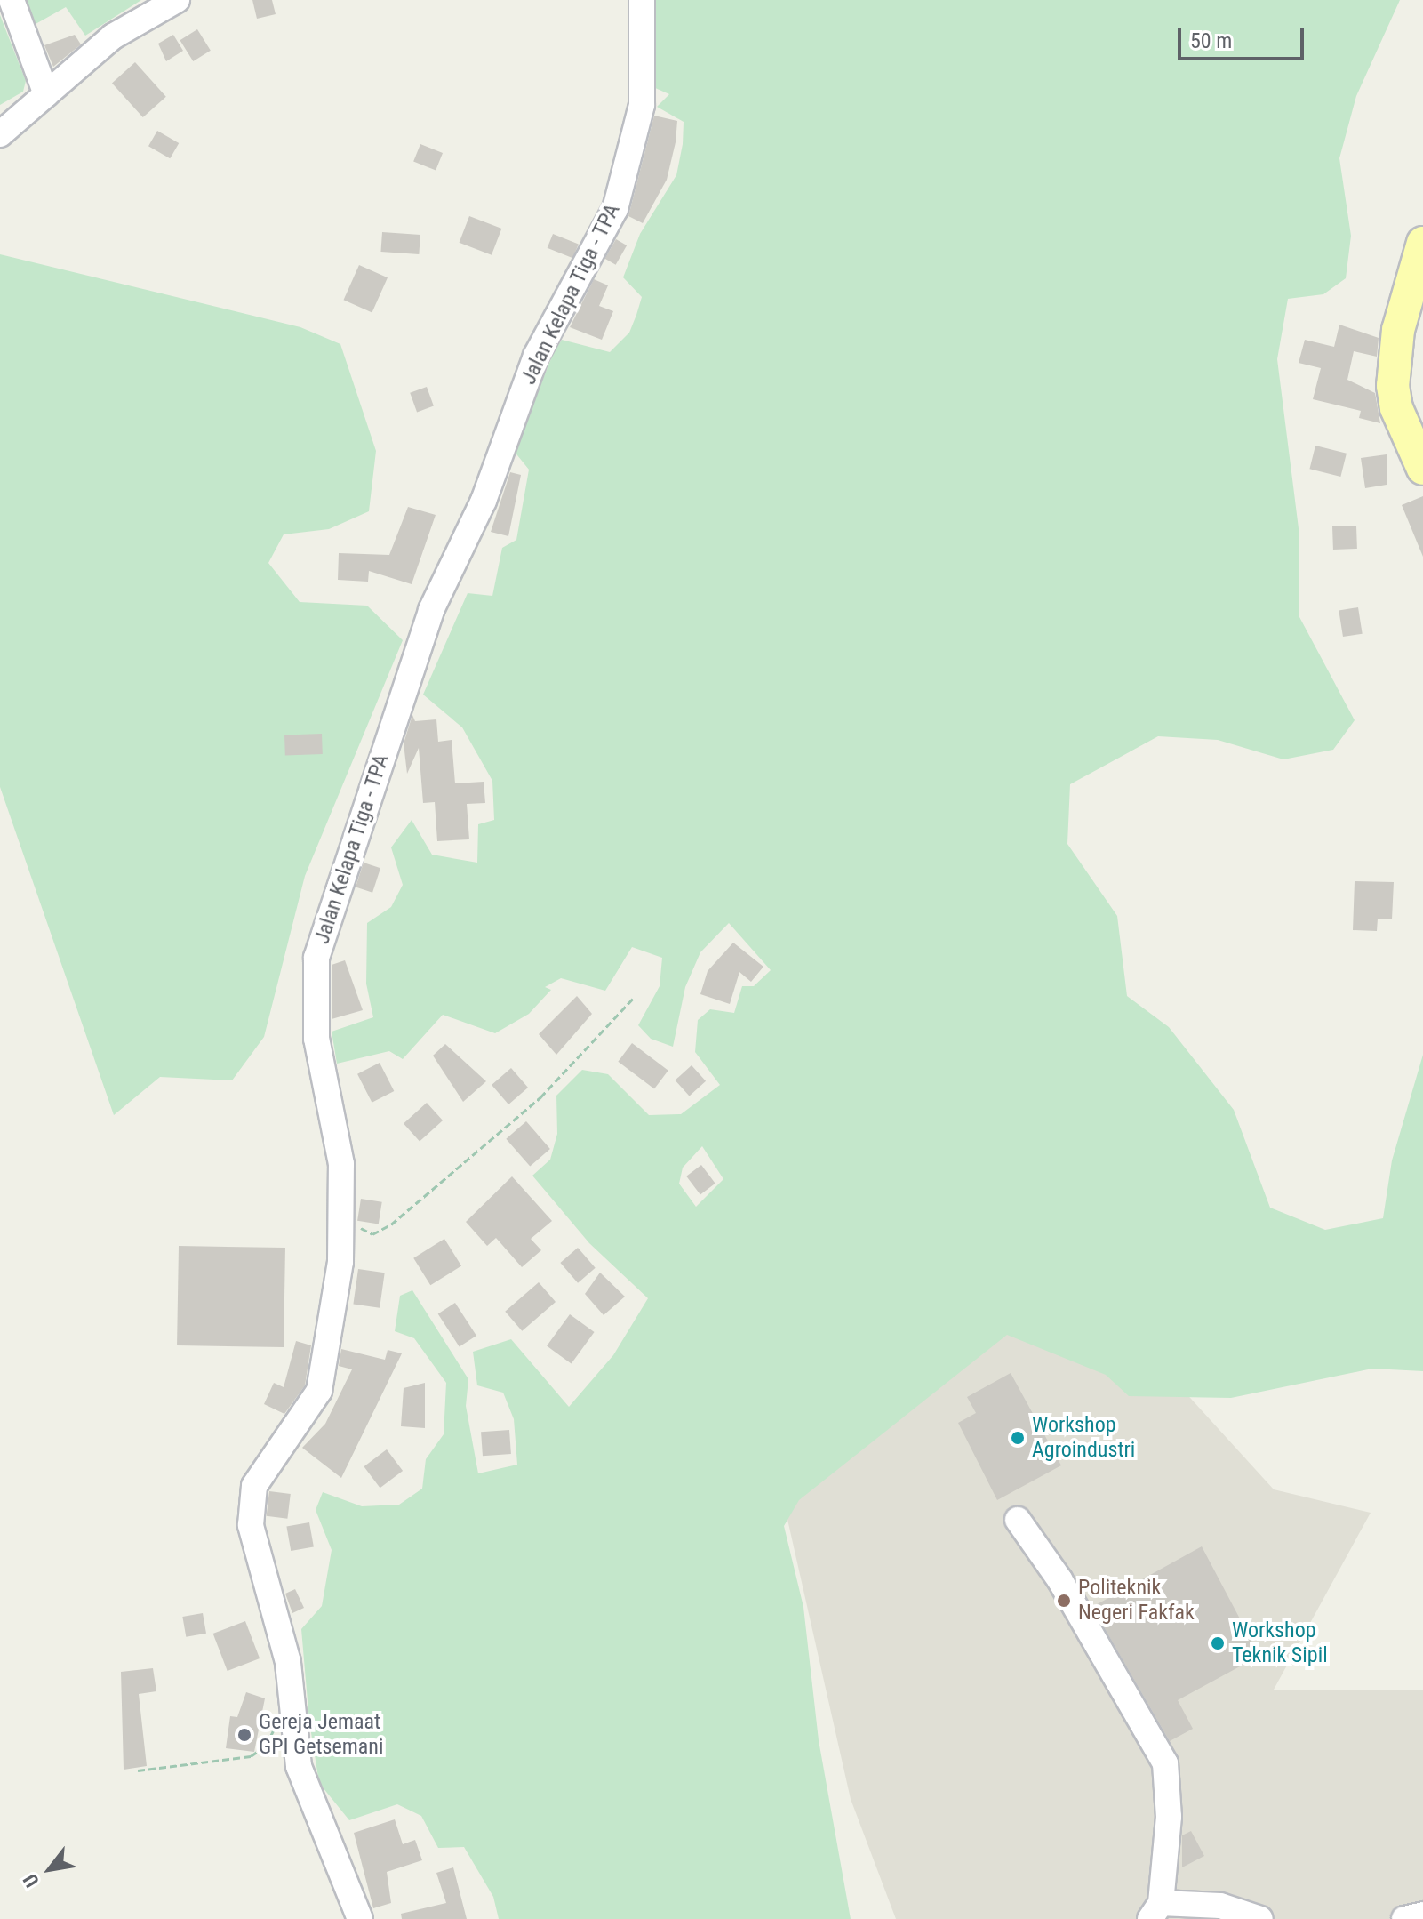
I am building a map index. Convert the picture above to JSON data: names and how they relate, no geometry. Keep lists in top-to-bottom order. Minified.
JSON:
{"streets":{"street":["Jalan Kelapa Tiga - TPA"]},"places":["Workshop Agroindustri","Politeknik Negeri Fakfak","Workshop Teknik Sipil","Gereja Jemaat GPI Getsemani"],"scale_bar":"50 m","north":"bottom left"}
